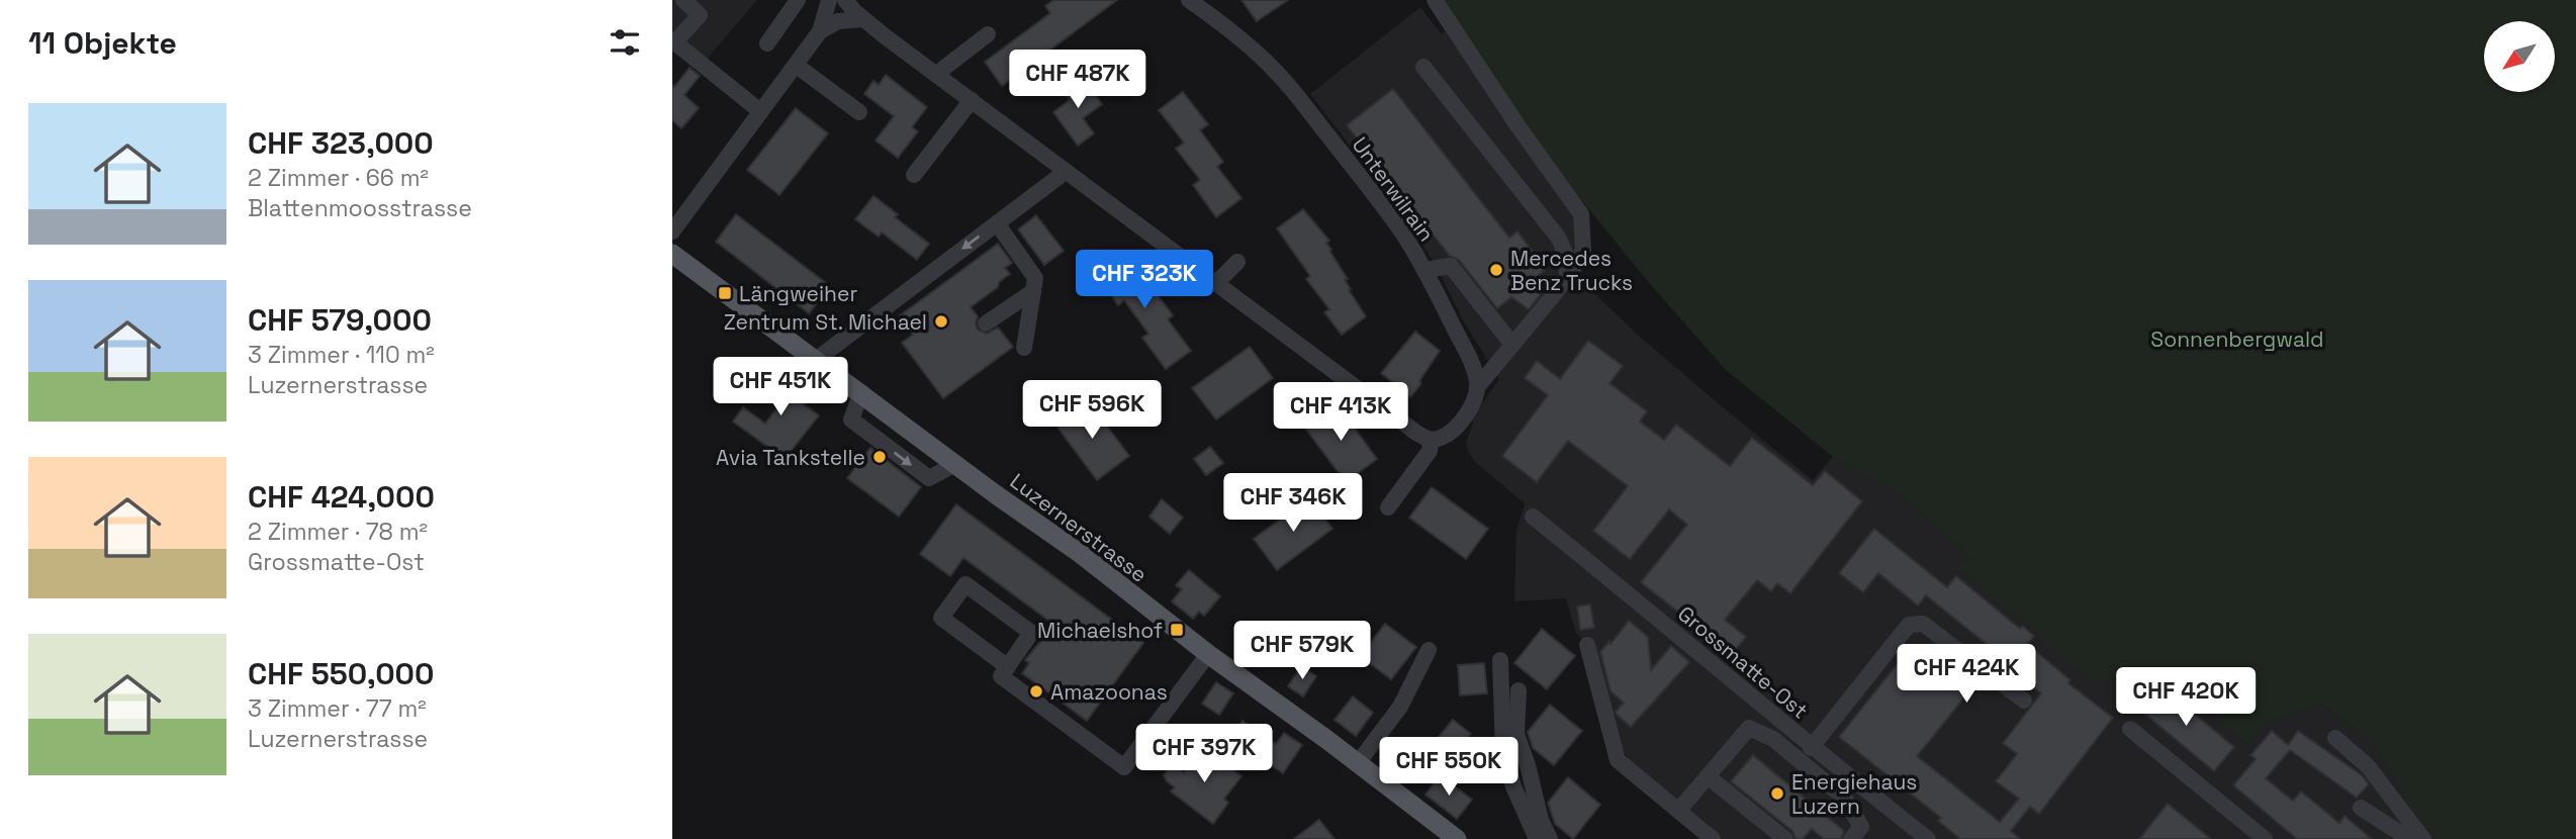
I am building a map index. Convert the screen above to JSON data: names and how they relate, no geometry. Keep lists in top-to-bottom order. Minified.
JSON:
{"streets":{"main road":["Luzernerstrasse"],"street":["Unterwilrain","Grossmatte-Ost"]},"parks":["Sonnenbergwald"],"places":{"other":["Mercedes Benz Trucks","Zentrum St. Michael","Avia Tankstelle","Amazoonas","Energiehaus Luzern"],"transit":["Längweiher","Michaelshof"]},"north":"bottom left","page":{"heading":"11 Objekte","price":["CHF 487K","CHF 323K","CHF 451K","CHF 596K","CHF 413K","CHF 346K","CHF 579K","CHF 424K","CHF 420K","CHF 397K","CHF 550K"],"list":[{"name":"CHF 323,000","note":"2 Zimmer · 66 m² · Blattenmoosstrasse"},{"name":"CHF 579,000","note":"3 Zimmer · 110 m² · Luzernerstrasse"},{"name":"CHF 424,000","note":"2 Zimmer · 78 m² · Grossmatte-Ost"},{"name":"CHF 550,000","note":"3 Zimmer · 77 m² · Luzernerstrasse"}]}}
